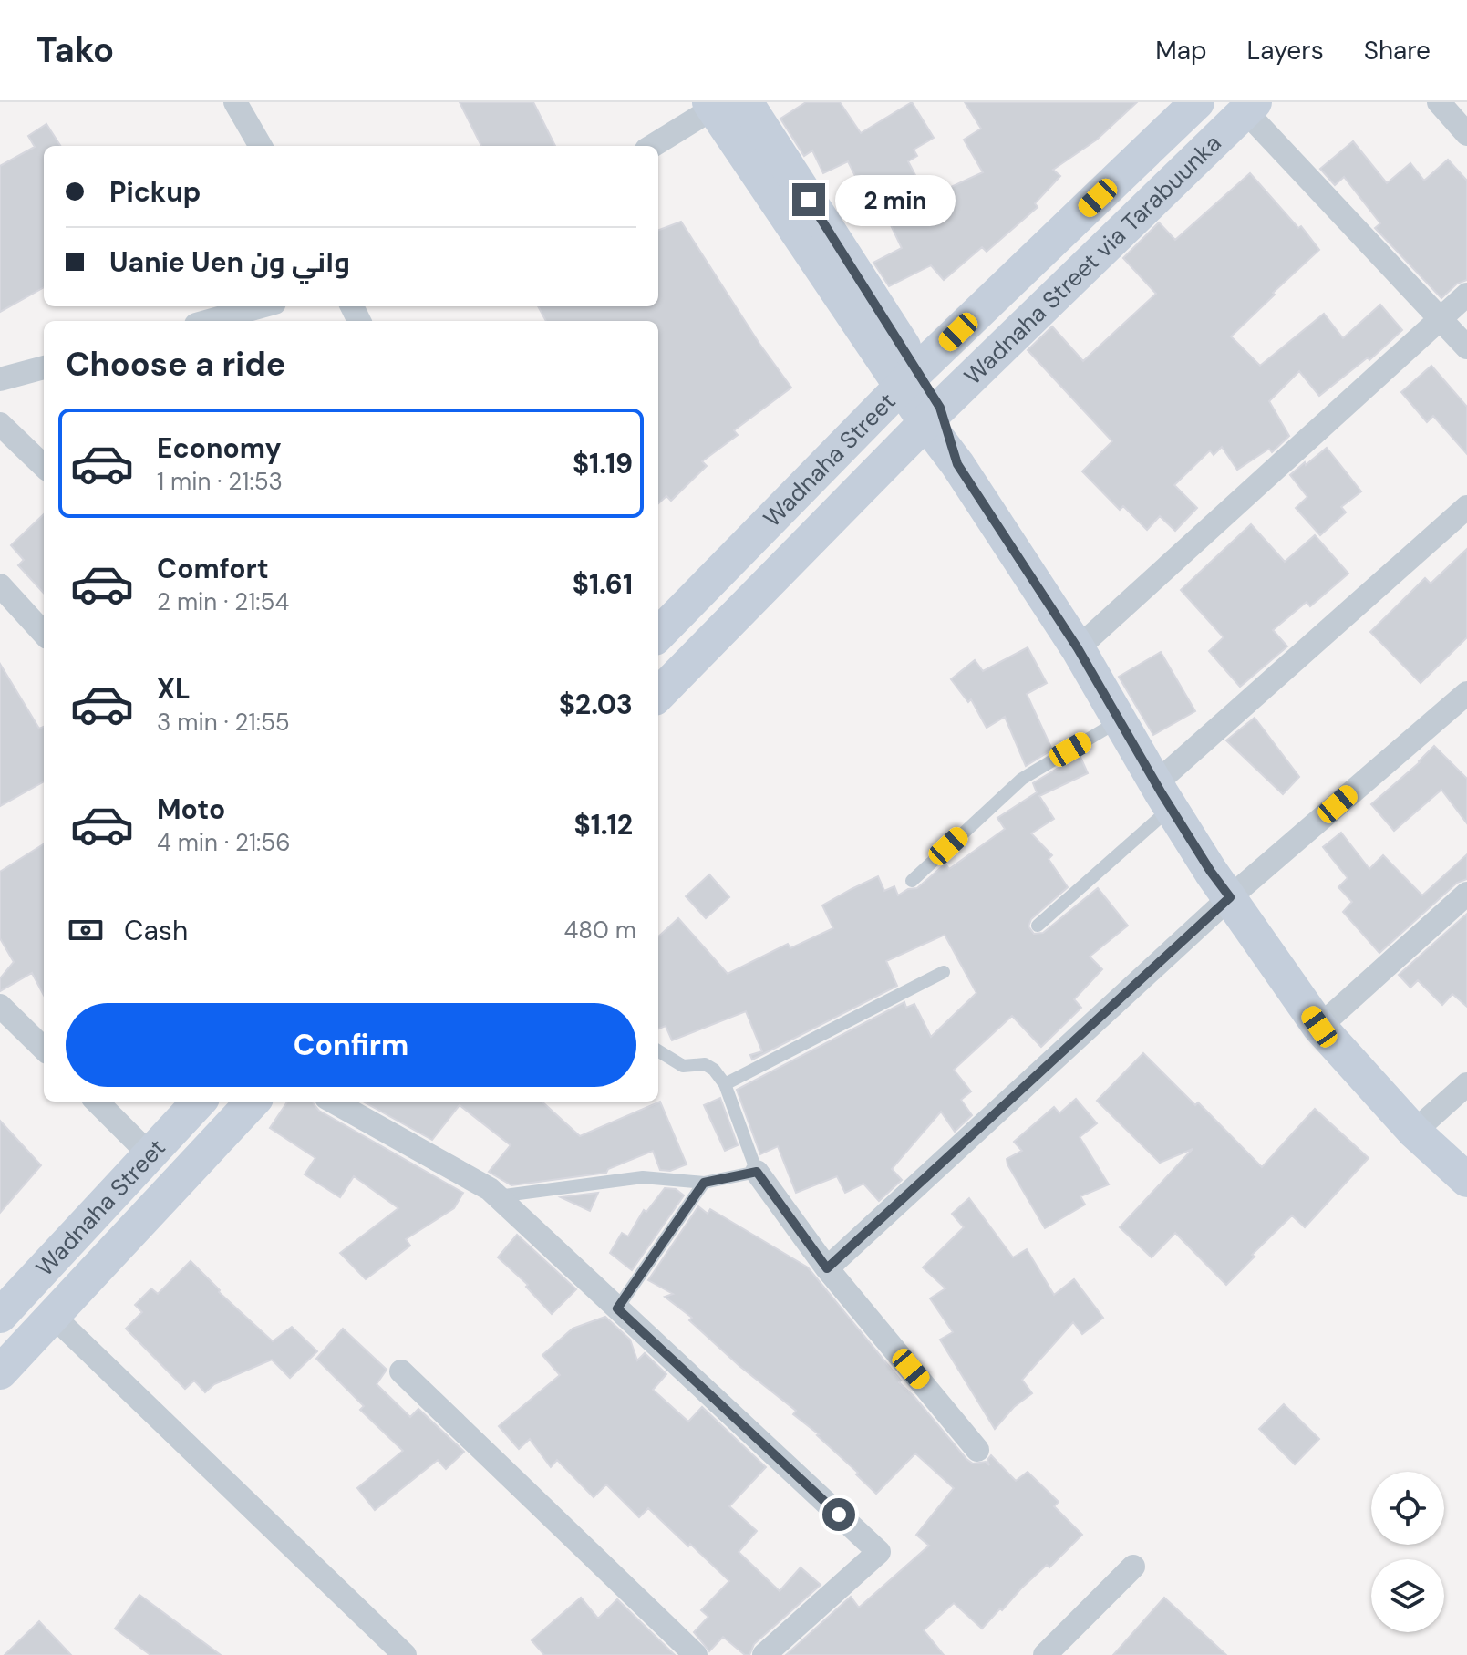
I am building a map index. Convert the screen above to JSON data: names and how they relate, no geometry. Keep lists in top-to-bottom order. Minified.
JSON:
{"streets":{"main road":["Wadnaha Street via Tarabuunka","Wadnaha Street"]},"page":{"header":"Tako","nav":["Map","Layers","Share"],"banner":["Pickup","Uanie Uen واني ون"],"bubble":"2 min","heading":"Choose a ride","list":[{"name":"Economy","note":"1 min · 21:53","value":"$1.19"},{"name":"Comfort","note":"2 min · 21:54","value":"$1.61"},{"name":"XL","note":"3 min · 21:55","value":"$2.03"},{"name":"Moto","note":"4 min · 21:56","value":"$1.12"}],"pay":["Cash","480 m"],"buttons":"Confirm"}}
